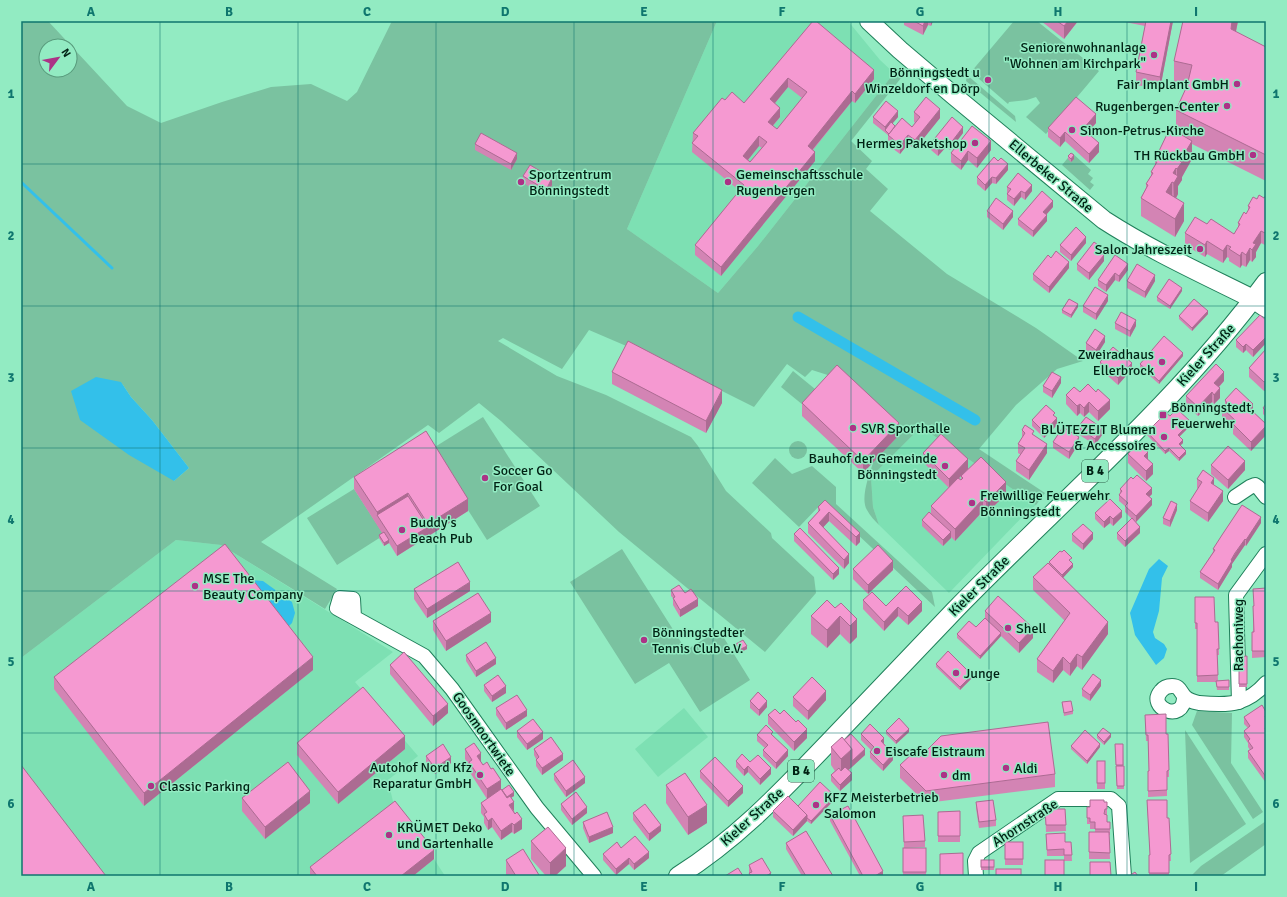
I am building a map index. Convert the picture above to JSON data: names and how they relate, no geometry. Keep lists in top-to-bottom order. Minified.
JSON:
{"streets":{"main road":["Ellerbeker Straße","Kieler Straße","B 4"],"street":["Rachoniweg","Goosmoortwiete","Ahornstraße"]},"crossings":[["Ellerbeker Straße","Kieler Straße"]],"places":{"other":["Seniorenwohnanlage \"Wohnen am Kirchpark\"","Bönningstedt u Winzeldorf en Dörp","Fair Implant GmbH","Rugenbergen-Center","Simon-Petrus-Kirche","Hermes Paketshop","TH Rückbau GmbH","Sportzentrum Bönningstedt","Gemeinschaftsschule Rugenbergen","Salon Jahreszeit","Zweiradhaus Ellerbrock","SVR Sporthalle","BLÜTEZEIT Blumen & Accessoires","Bauhof der Gemeinde Bönningstedt","Soccer Go For Goal","Freiwillige Feuerwehr Bönningstedt","Buddy's Beach Pub","MSE The Beauty Company","Shell","Bönningstedter Tennis Club e.V.","Junge","Eiscafe Eistraum","Aldi","Autohof Nord Kfz Reparatur GmbH","dm","Classic Parking","KFZ Meisterbetrieb Salomon","KRÜMET Deko und Gartenhalle"],"transit":["Bönningstedt, Feuerwehr"]},"north":"top right","grid":{"columns":["A","B","C","D","E","F","G","H","I"],"rows":["1","2","3","4","5","6"]}}
